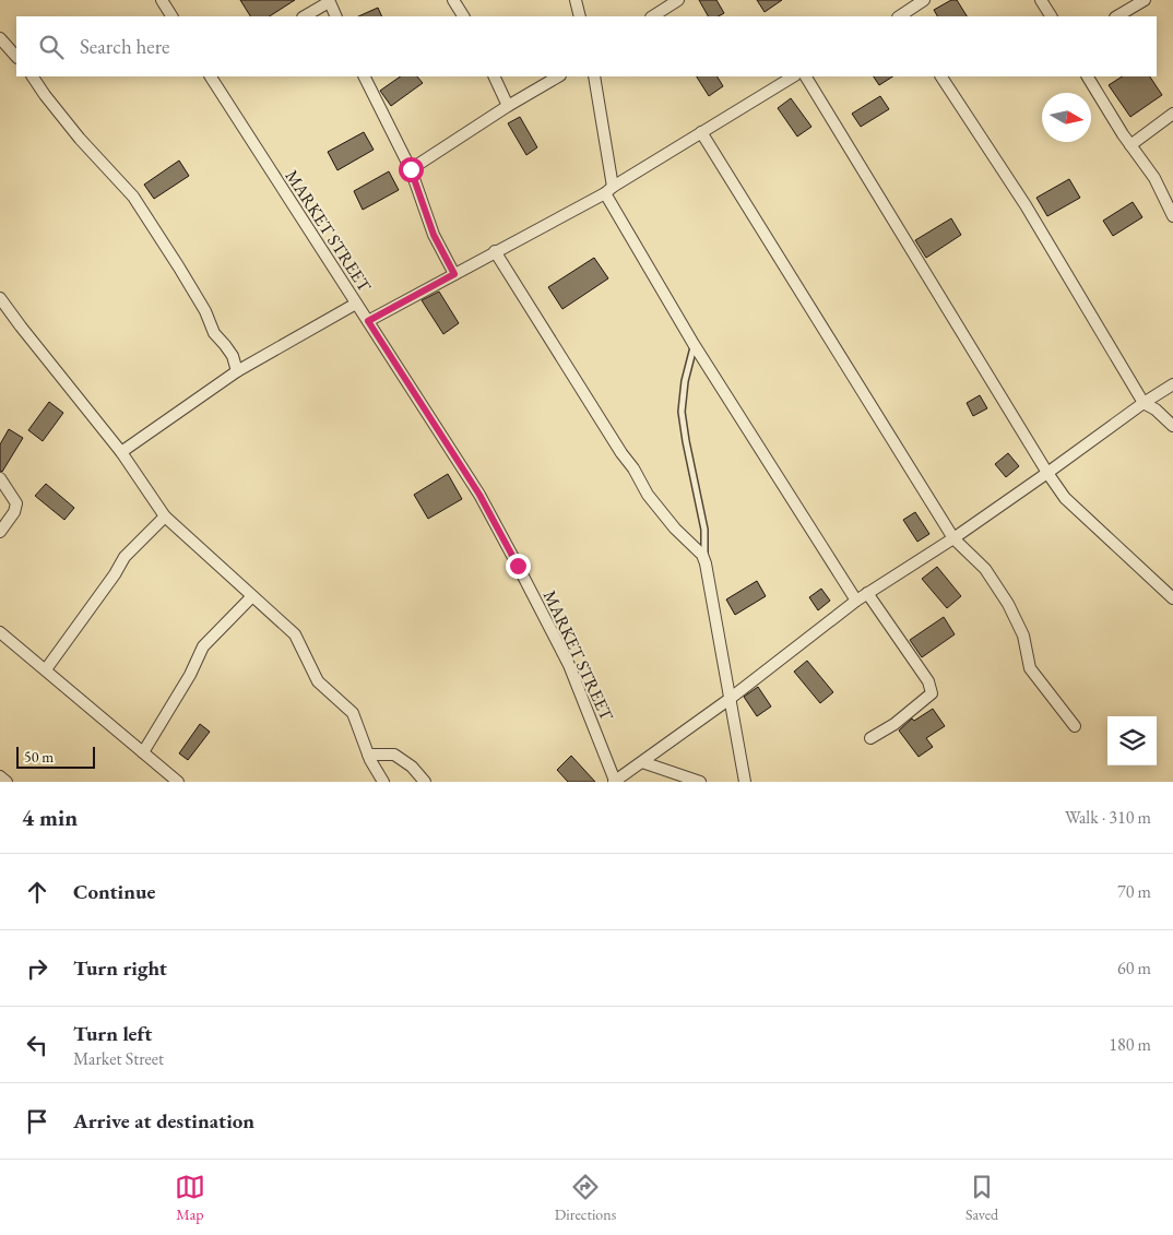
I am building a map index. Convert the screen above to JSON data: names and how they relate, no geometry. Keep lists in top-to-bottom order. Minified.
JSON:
{"streets":{"street":["MARKET STREET"]},"scale_bar":"50 m","north":"right","page":{"search":"Search here","scale":"50 m","heading":["4 min","Walk · 310 m"],"list":[["Continue","70 m"],["Turn right","60 m"],["Turn left","Market Street","180 m"],"Arrive at destination"],"nav":["Map","Directions","Saved"]}}
